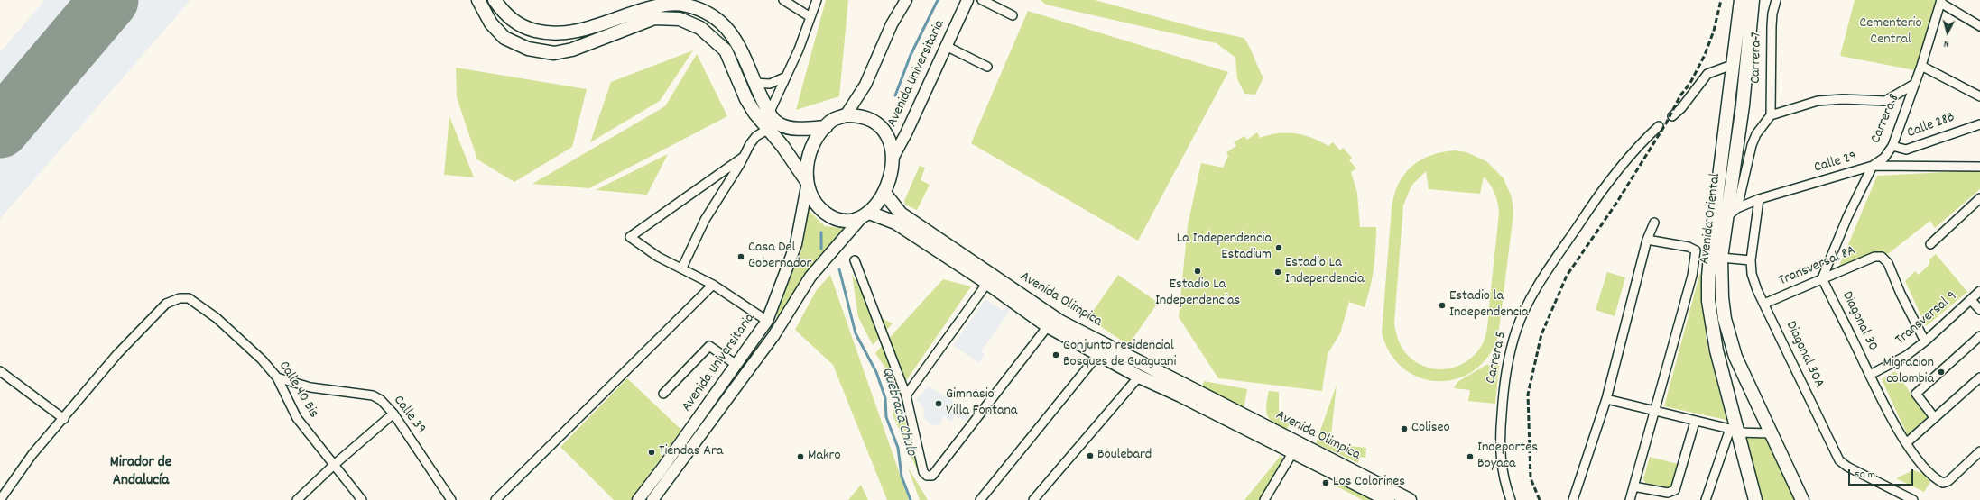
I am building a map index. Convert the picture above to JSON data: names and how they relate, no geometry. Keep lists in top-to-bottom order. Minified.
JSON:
{"streets":{"main road":["Avenida Universitaria","Avenida Oriental","Avenida Olimpica"],"street":["Carrera 7","Carrera 8","Calle 28B","Calle 29","Transversal 8A","Transversal 9","Diagonal 30","Diagonal 30A","Carrera 5","Calle 40 Bis","Calle 39"]},"crossings":[["Avenida Universitaria","Avenida Olimpica"],["Carrera 8","Calle 28B"],["Carrera 8","Calle 29"],["Carrera 8","Transversal 8A"],["Carrera 8","Diagonal 30"],["Calle 29","Avenida Oriental"],["Calle 29","Diagonal 30A"],["Transversal 8A","Transversal 9"],["Transversal 8A","Diagonal 30"],["Transversal 8A","Diagonal 30A"],["Transversal 9","Diagonal 30"],["Calle 40 Bis","Calle 39"]],"districts":["Mirador de Andalucía"],"water":["Quebrada Chulo"],"parks":["Cementerio Central"],"places":["La Independencia Estadium","Casa Del Gobernador","Estadio La Independencias","Estadio La Independencia","Estadio la Independencia","Conjunto residencial Bosques de Guaguani","Migracion colombia","Gimnasio Villa Fontana","Coliseo","Tiendas Ara","Boulebard","Makro","Indeportes Boyaca","Los Colorines"],"scale_bar":"50 m","north":"bottom"}
